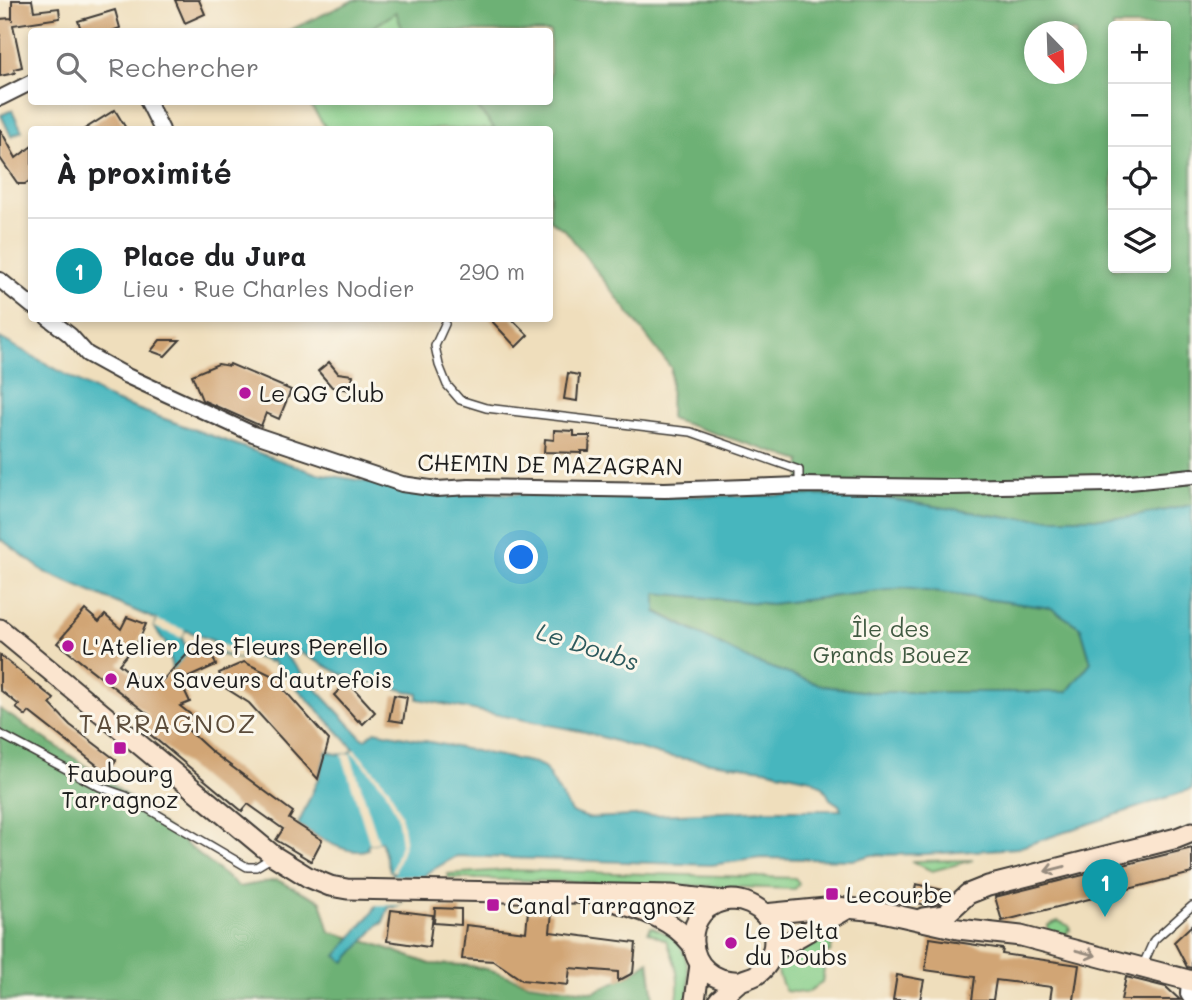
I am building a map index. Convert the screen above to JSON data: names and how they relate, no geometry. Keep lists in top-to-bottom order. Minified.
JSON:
{"streets":{"street":["CHEMIN DE MAZAGRAN"]},"districts":["TARRAGNOZ"],"water":["Le Doubs"],"parks":["Île des Grands Bouez"],"places":{"other":["Le QG Club","L'Atelier des Fleurs Perello","Aux Saveurs d'autrefois","Le Delta du Doubs"],"transit":["Faubourg Tarragnoz","Lecourbe","Canal Tarragnoz"]},"north":"bottom right","page":{"map_buttons":["+","−"],"search":"Rechercher","heading":"À proximité","list":[{"mark":"1","name":"Place du Jura","note":"Lieu · Rue Charles Nodier","value":"290 m"}],"pins":"1"}}
